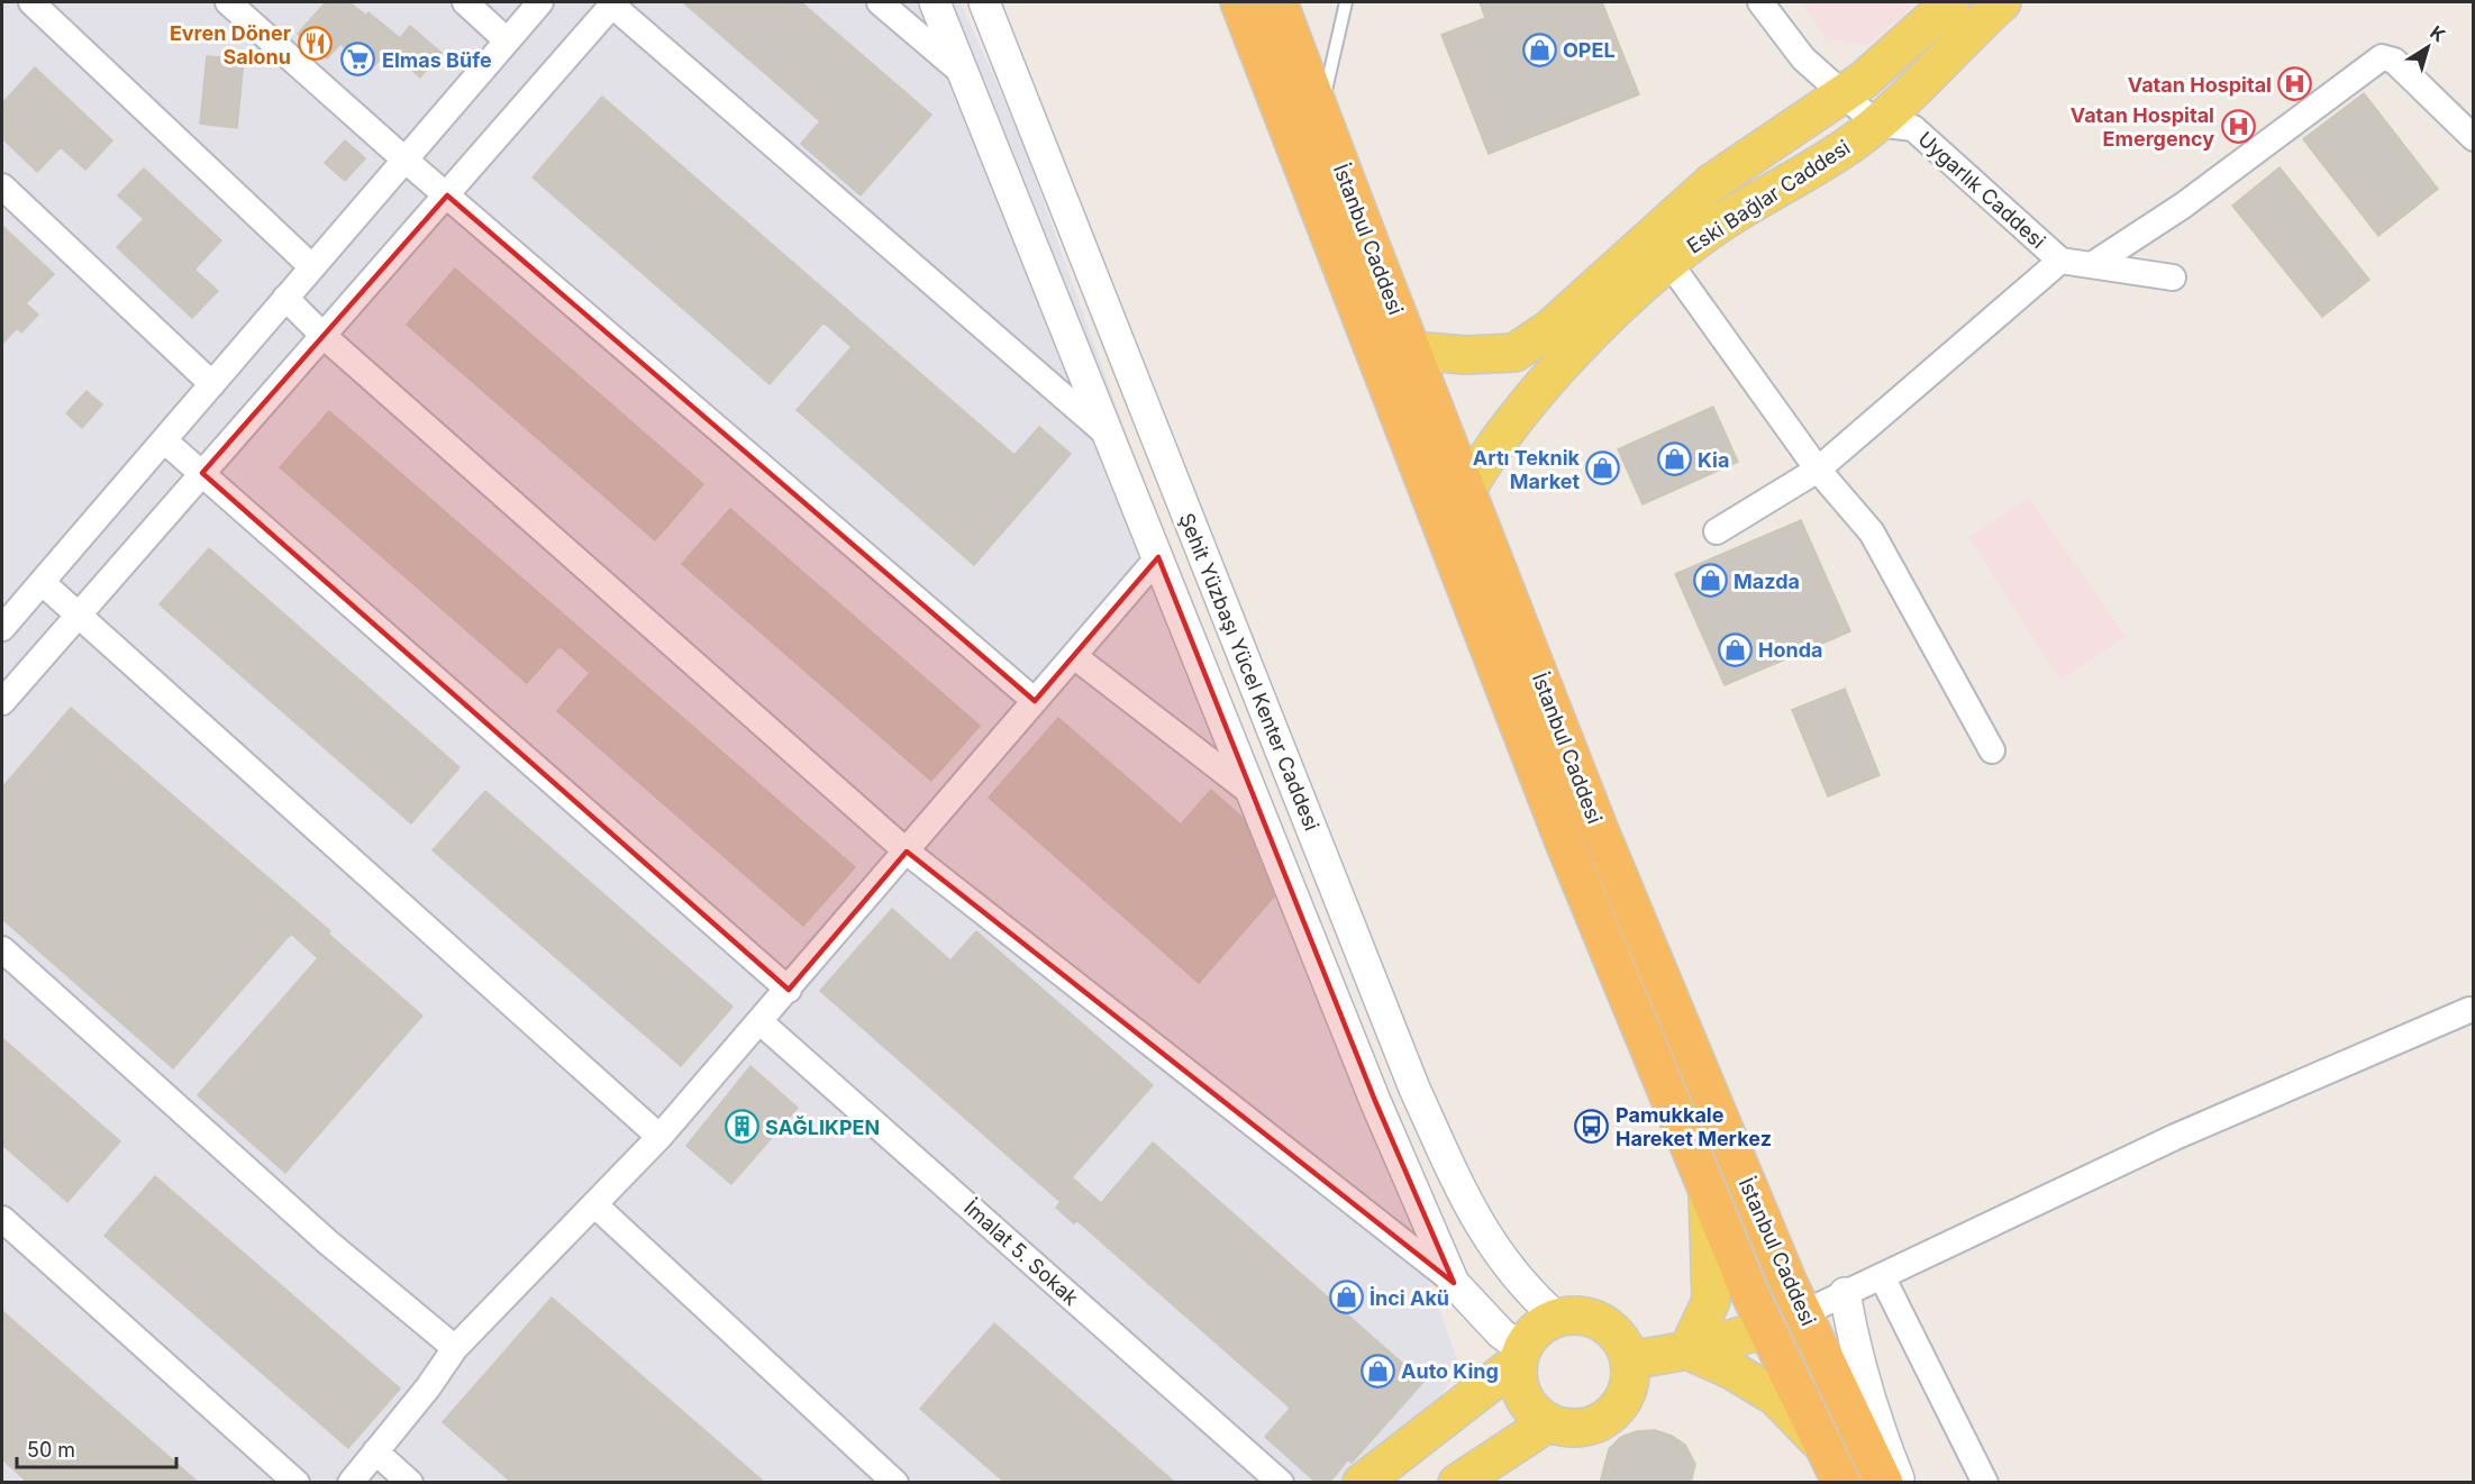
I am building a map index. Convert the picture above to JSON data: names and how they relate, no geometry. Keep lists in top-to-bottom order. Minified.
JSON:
{"streets":{"highway":["İstanbul Caddesi"],"main road":["Eski Bağlar Caddesi"],"street":["Uygarlık Caddesi","Şehit Yüzbaşı Yücel Kenter Caddesi","İmalat 5. Sokak"]},"crossings":[["Uygarlık Caddesi","Eski Bağlar Caddesi"],["Eski Bağlar Caddesi","İstanbul Caddesi"]],"places":{"restaurant":["Evren Döner Salonu"],"shop":["OPEL","Kia","Artı Teknik Market","Mazda","Honda","İnci Akü","Auto King"],"supermarket":["Elmas Büfe"],"hospital":["Vatan Hospital","Vatan Hospital Emergency"],"bus stop":["Pamukkale Hareket Merkez"],"building":["SAĞLIKPEN"]},"scale_bar":"50 m","north":"top right"}
